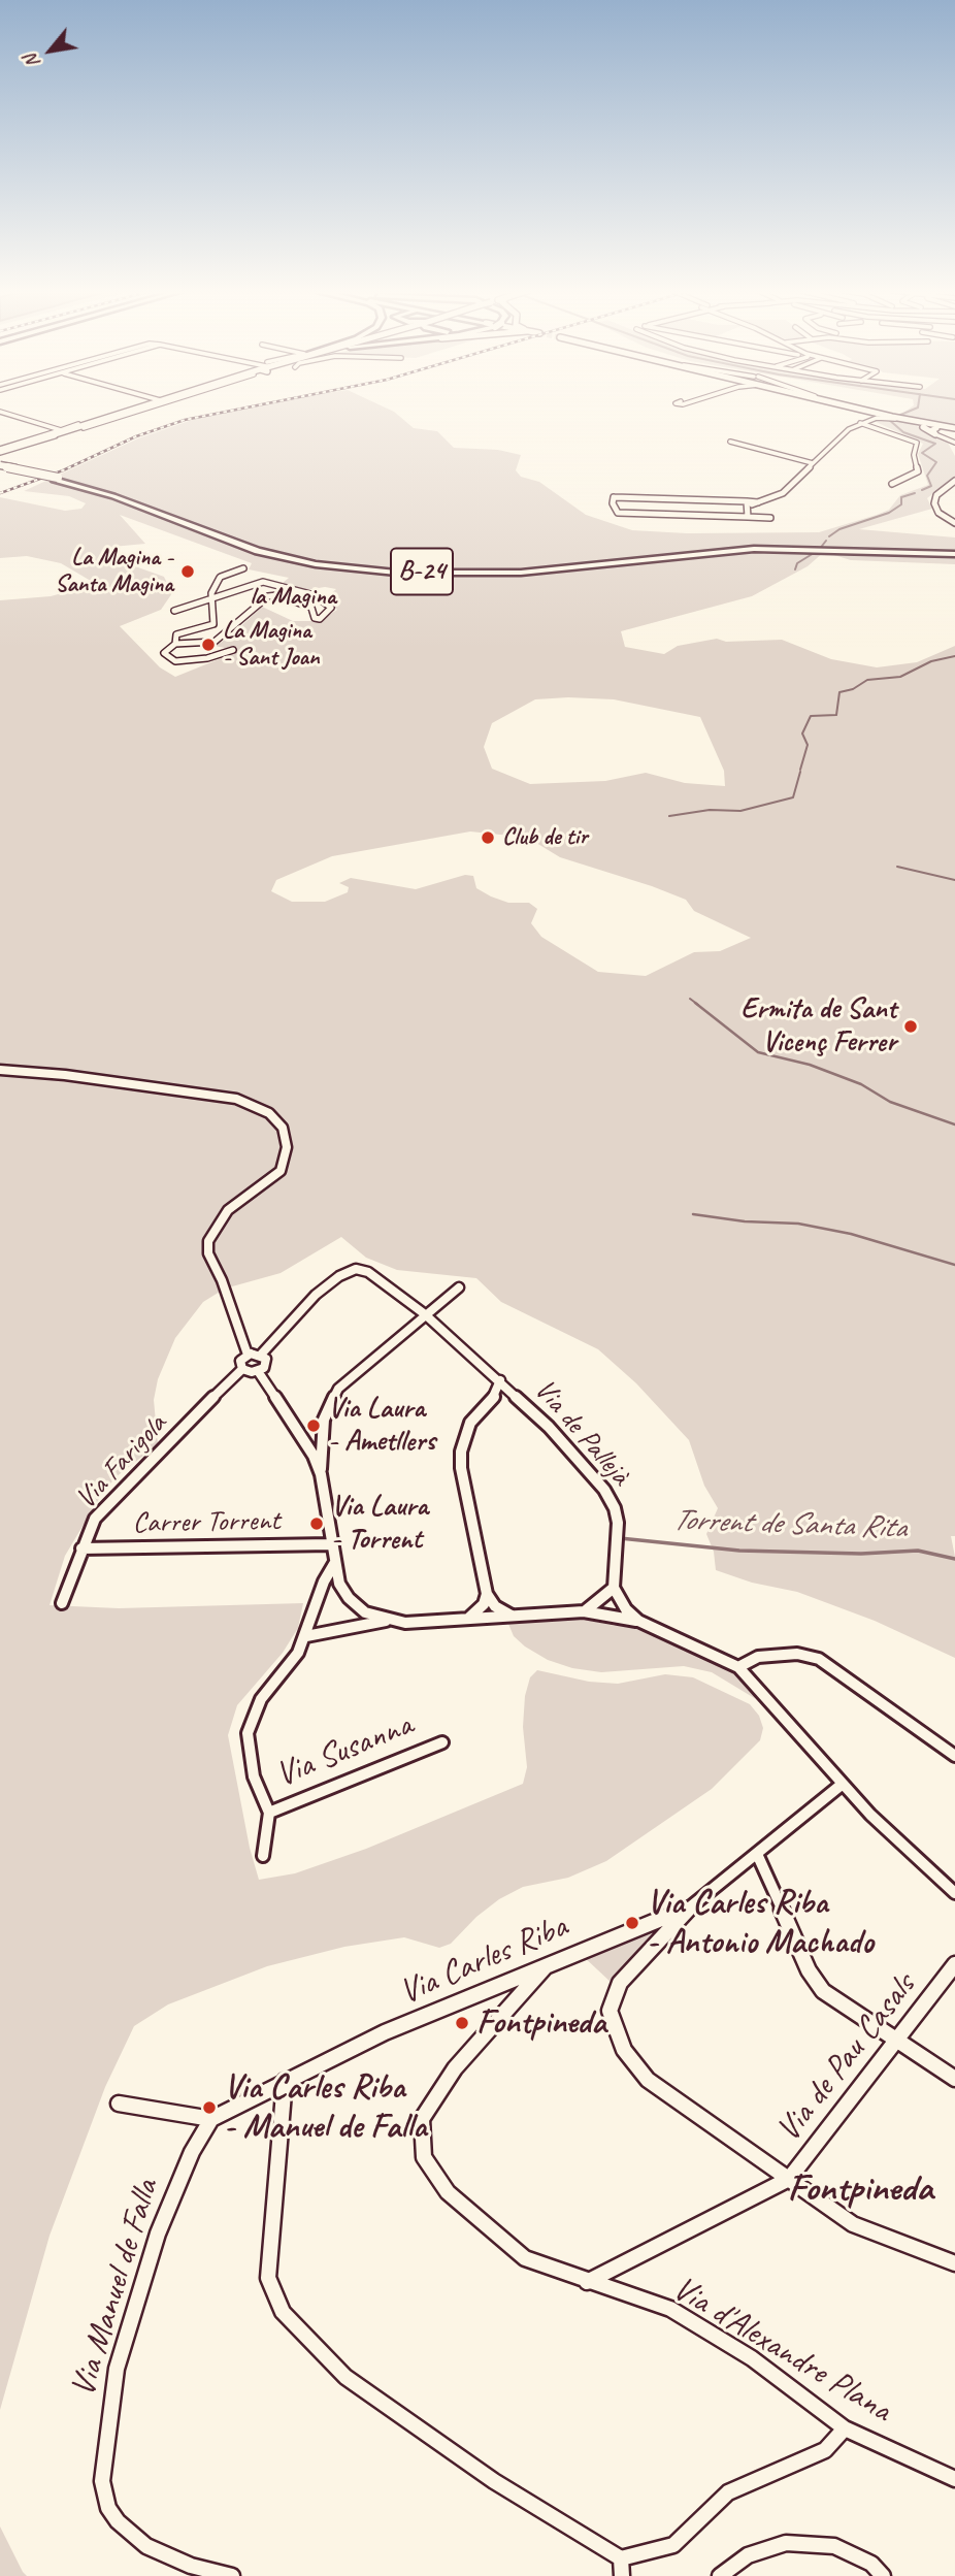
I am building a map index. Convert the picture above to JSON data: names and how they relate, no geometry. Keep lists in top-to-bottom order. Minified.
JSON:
{"streets":{"highway":["B-24"],"street":["Via de Pallejà","Via Farigola","Carrer Torrent","Via Susanna","Via Carles Riba","Via de Pau Casals","Via Manuel de Falla","Via d'Alexandre Plana"]},"crossings":[["Via Farigola","Carrer Torrent"],["Via Carles Riba","Via Manuel de Falla"],["Via Carles Riba","Via d'Alexandre Plana"],["Via de Pau Casals","Via d'Alexandre Plana"]],"districts":["la Magina","Fontpineda"],"water":["Torrent de Santa Rita"],"places":["La Magina - Santa Magina","La Magina - Sant Joan","Club de tir","Ermita de Sant Vicenç Ferrer","Via Laura - Ametllers","Via Laura - Torrent","Via Carles Riba - Antonio Machado","Fontpineda","Via Carles Riba - Manuel de Falla"],"north":"bottom left"}
